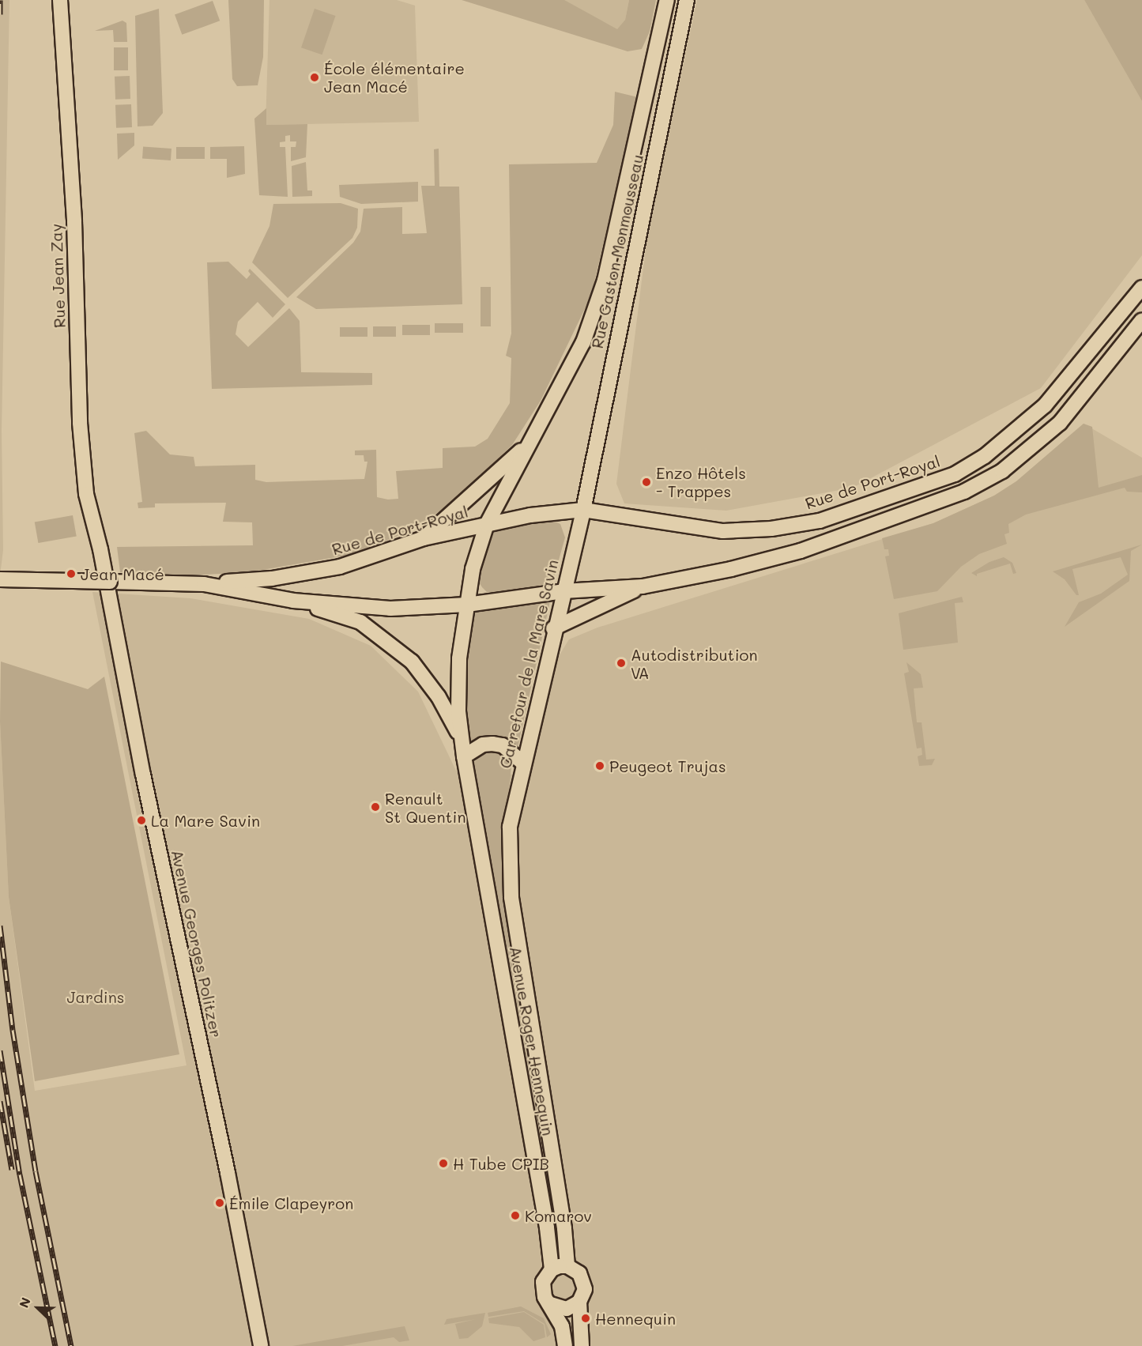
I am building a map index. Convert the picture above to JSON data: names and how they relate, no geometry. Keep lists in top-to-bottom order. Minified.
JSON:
{"streets":{"main road":["Rue Gaston Monmousseau","Rue Jean Zay","Rue de Port-Royal","Carrefour de la Mare Savin","Avenue Georges Politzer","Avenue Roger Hennequin"]},"crossings":[["Rue Gaston Monmousseau","Rue de Port-Royal"],["Rue Gaston Monmousseau","Carrefour de la Mare Savin"],["Rue Jean Zay","Avenue Georges Politzer"],["Rue de Port-Royal","Carrefour de la Mare Savin"],["Carrefour de la Mare Savin","Avenue Roger Hennequin"]],"parks":["Jardins"],"places":["École élémentaire Jean Macé","Enzo Hôtels - Trappes","Jean Macé","Autodistribution VA","Peugeot Trujas","Renault St Quentin","La Mare Savin","H Tube CPIB","Émile Clapeyron","Komarov","Hennequin"],"north":"top left"}
